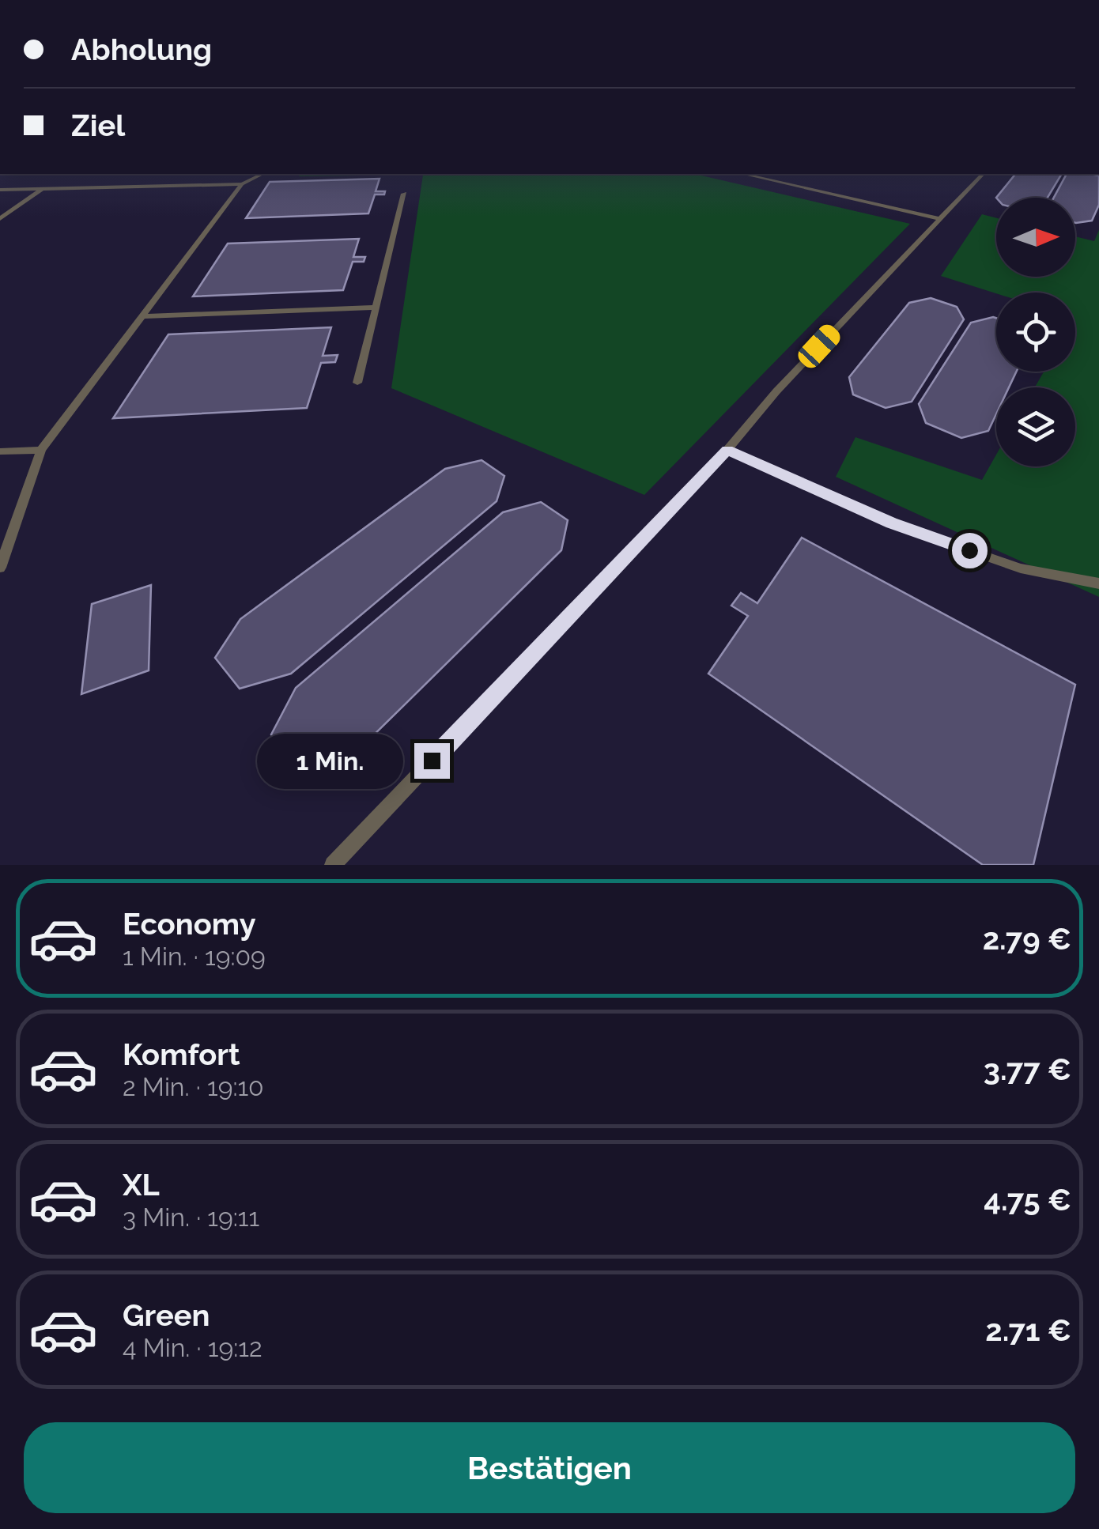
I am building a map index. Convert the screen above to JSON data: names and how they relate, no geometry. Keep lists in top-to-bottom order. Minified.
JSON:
{"north":"right","page":{"banner":["Abholung","Ziel"],"bubble":"1 Min.","list":[{"name":"Economy","note":"1 Min. · 19:09","value":"2.79 €"},{"name":"Komfort","note":"2 Min. · 19:10","value":"3.77 €"},{"name":"XL","note":"3 Min. · 19:11","value":"4.75 €"},{"name":"Green","note":"4 Min. · 19:12","value":"2.71 €"}],"buttons":"Bestätigen"}}
